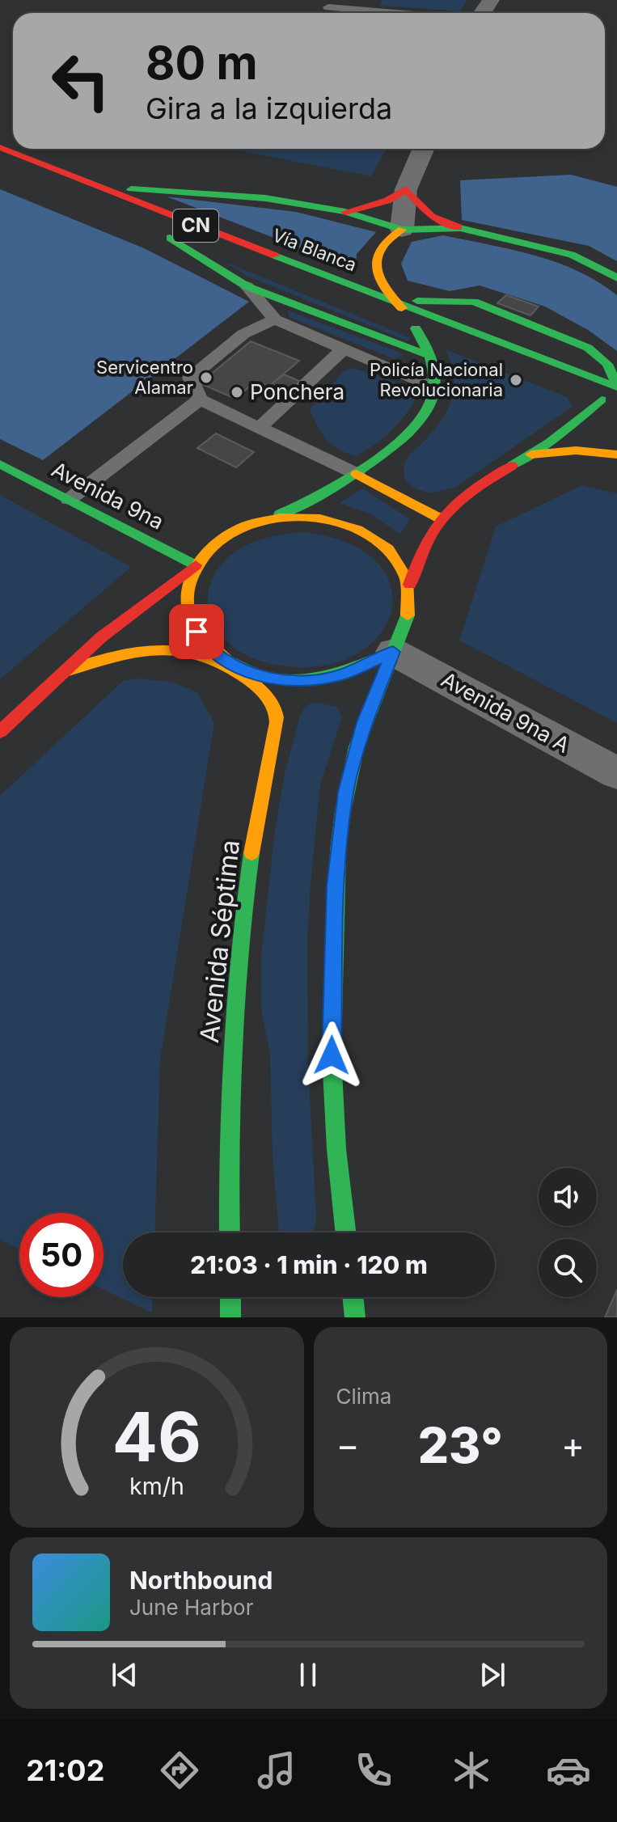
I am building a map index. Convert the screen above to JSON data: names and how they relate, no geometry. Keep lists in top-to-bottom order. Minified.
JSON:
{"streets":{"main road":["CN","Vía Blanca","Avenida 9na","Avenida Séptima"],"street":["Avenida 9na A"]},"crossings":[["Avenida 9na","Avenida 9na A"],["Avenida 9na","Avenida Séptima"],["Avenida 9na A","Avenida Séptima"]],"places":["Servicentro Alamar","Policía Nacional Revolucionaria","Ponchera"],"page":{"turn":["80 m","Gira a la izquierda"],"limit":"50","trip":"21:03 · 1 min · 120 m","tile":"Clima","heat":["−","23°","+"],"song":["Northbound","June Harbor"],"tabs":"21:02","gauge":["46","km/h"]}}
